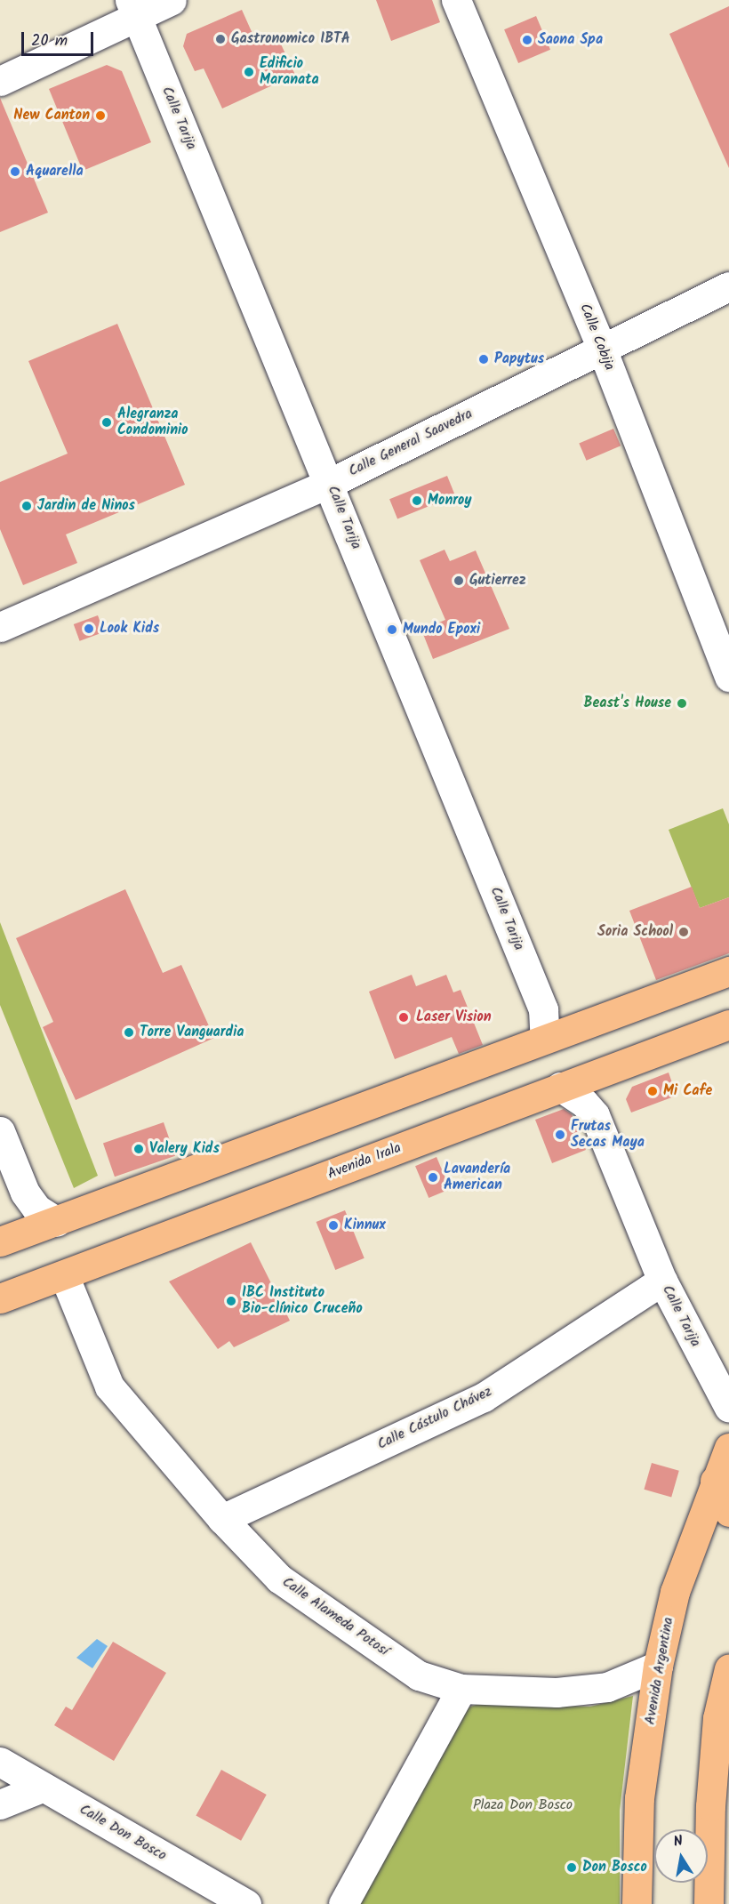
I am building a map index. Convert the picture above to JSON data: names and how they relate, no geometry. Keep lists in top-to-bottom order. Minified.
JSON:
{"streets":{"main road":["Avenida Irala","Avenida Argentina"],"street":["Calle Tarija","Calle Cobija","Calle General Saavedra","Calle Cástulo Chávez","Calle Alameda Potosí","Calle Don Bosco"]},"crossings":[["Calle Tarija","Calle General Saavedra"],["Calle Tarija","Avenida Irala"],["Calle Tarija","Calle Cástulo Chávez"],["Calle Cobija","Calle General Saavedra"],["Avenida Irala","Calle Alameda Potosí"],["Calle Cástulo Chávez","Calle Alameda Potosí"],["Calle Alameda Potosí","Avenida Argentina"]],"parks":["Plaza Don Bosco"],"places":["Gastronomico IBTA","Saona Spa","Edificio Maranata","New Canton","Aquarella","Papytus","Alegranza Condominio","Monroy","Jardin de Ninos","Gutierrez","Look Kids","Mundo Epoxi","Beast's House","Soria School","Laser Vision","Torre Vanguardia","Mi Cafe","Frutas Secas Maya","Valery Kids","Lavandería American","Kinnux","IBC Instituto Bio-clínico Cruceño","Don Bosco"],"scale_bar":"20 m","north":"top"}
